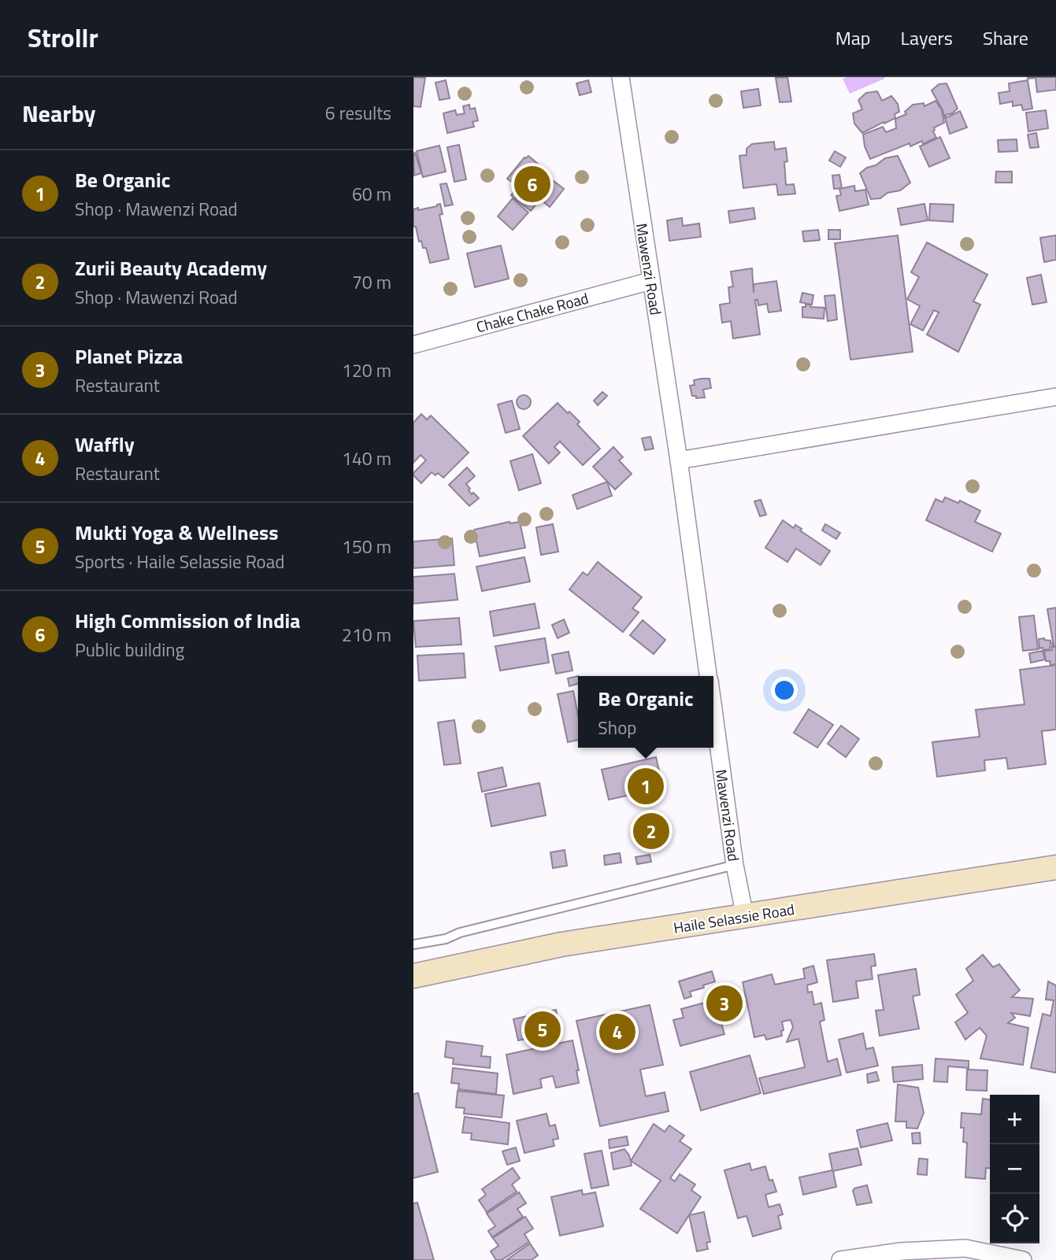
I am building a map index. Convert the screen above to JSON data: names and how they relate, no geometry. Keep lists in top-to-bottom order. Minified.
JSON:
{"streets":{"street":["Mawenzi Road","Chake Chake Road","Haile Selassie Road"]},"crossings":[["Mawenzi Road","Chake Chake Road"],["Mawenzi Road","Haile Selassie Road"]],"page":{"header":"Strollr","nav":["Map","Layers","Share"],"heading":["Nearby","6 results"],"list":[{"mark":"1","name":"Be Organic","note":"Shop · Mawenzi Road","value":"60 m"},{"mark":"2","name":"Zurii Beauty Academy","note":"Shop · Mawenzi Road","value":"70 m"},{"mark":"3","name":"Planet Pizza","note":"Restaurant","value":"120 m"},{"mark":"4","name":"Waffly","note":"Restaurant","value":"140 m"},{"mark":"5","name":"Mukti Yoga & Wellness","note":"Sports · Haile Selassie Road","value":"150 m"},{"mark":"6","name":"High Commission of India","note":"Public building","value":"210 m"}],"pins":["6","1","2","3","5","4"],"popup":["Be Organic","Shop"],"map_buttons":["+","−"]}}
